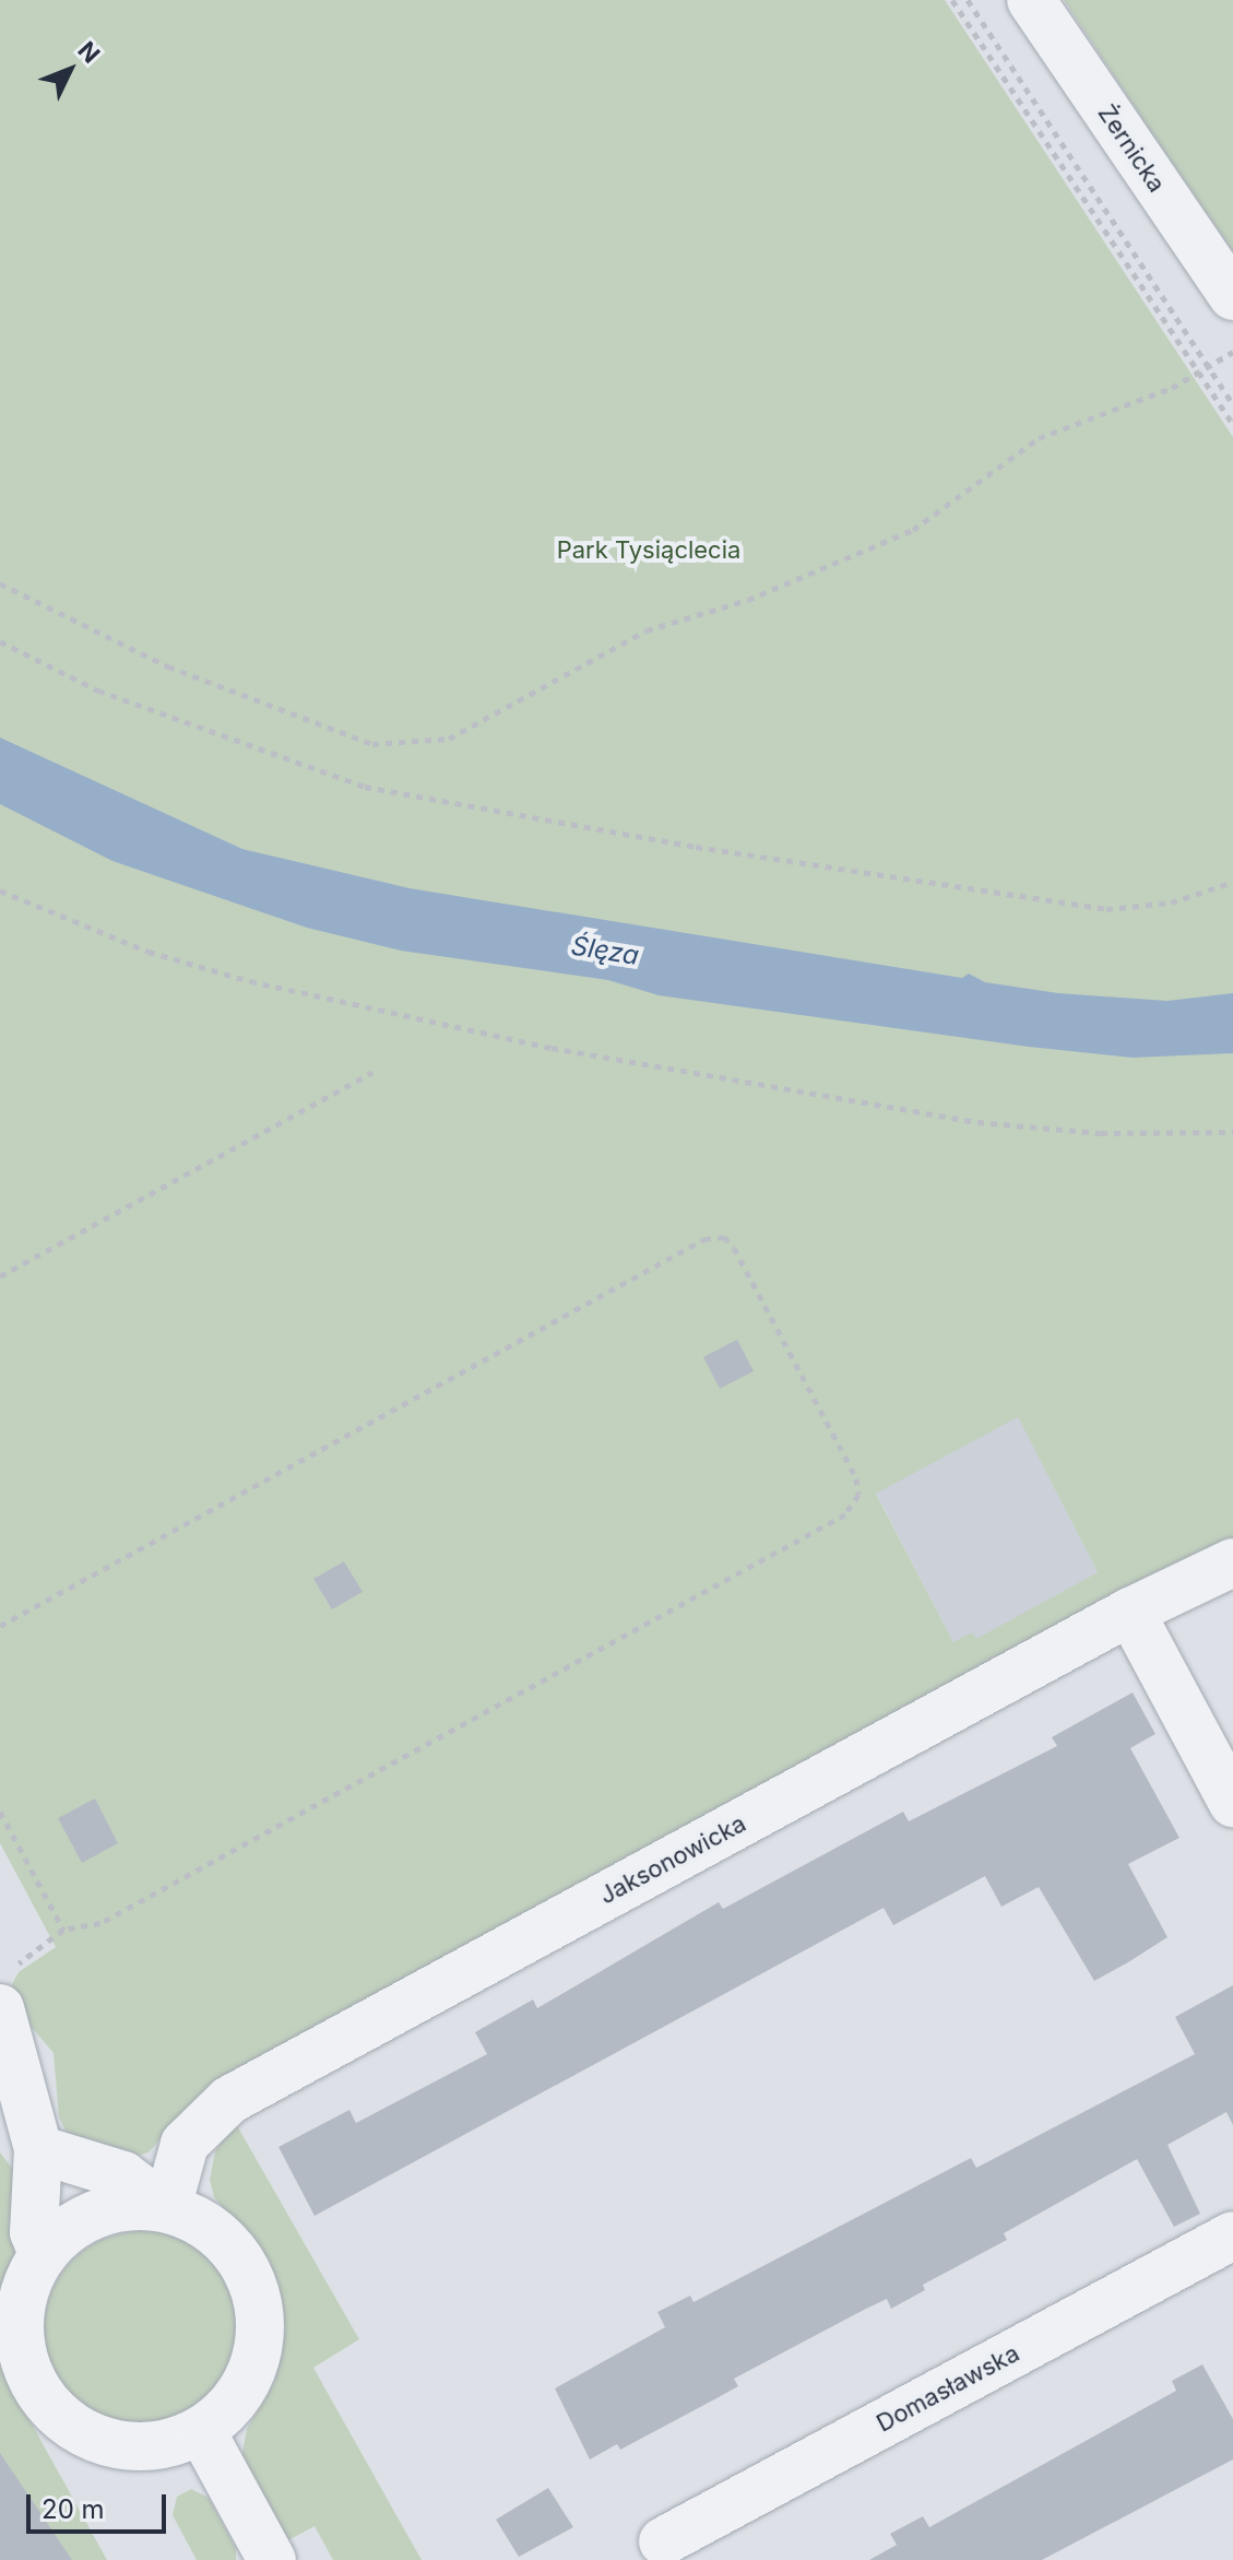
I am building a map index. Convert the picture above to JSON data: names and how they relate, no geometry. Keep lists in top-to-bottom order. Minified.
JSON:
{"streets":{"street":["Żernicka","Jaksonowicka","Domasławska"]},"water":["Ślęza"],"parks":["Park Tysiąclecia"],"scale_bar":"20 m","north":"top right"}
